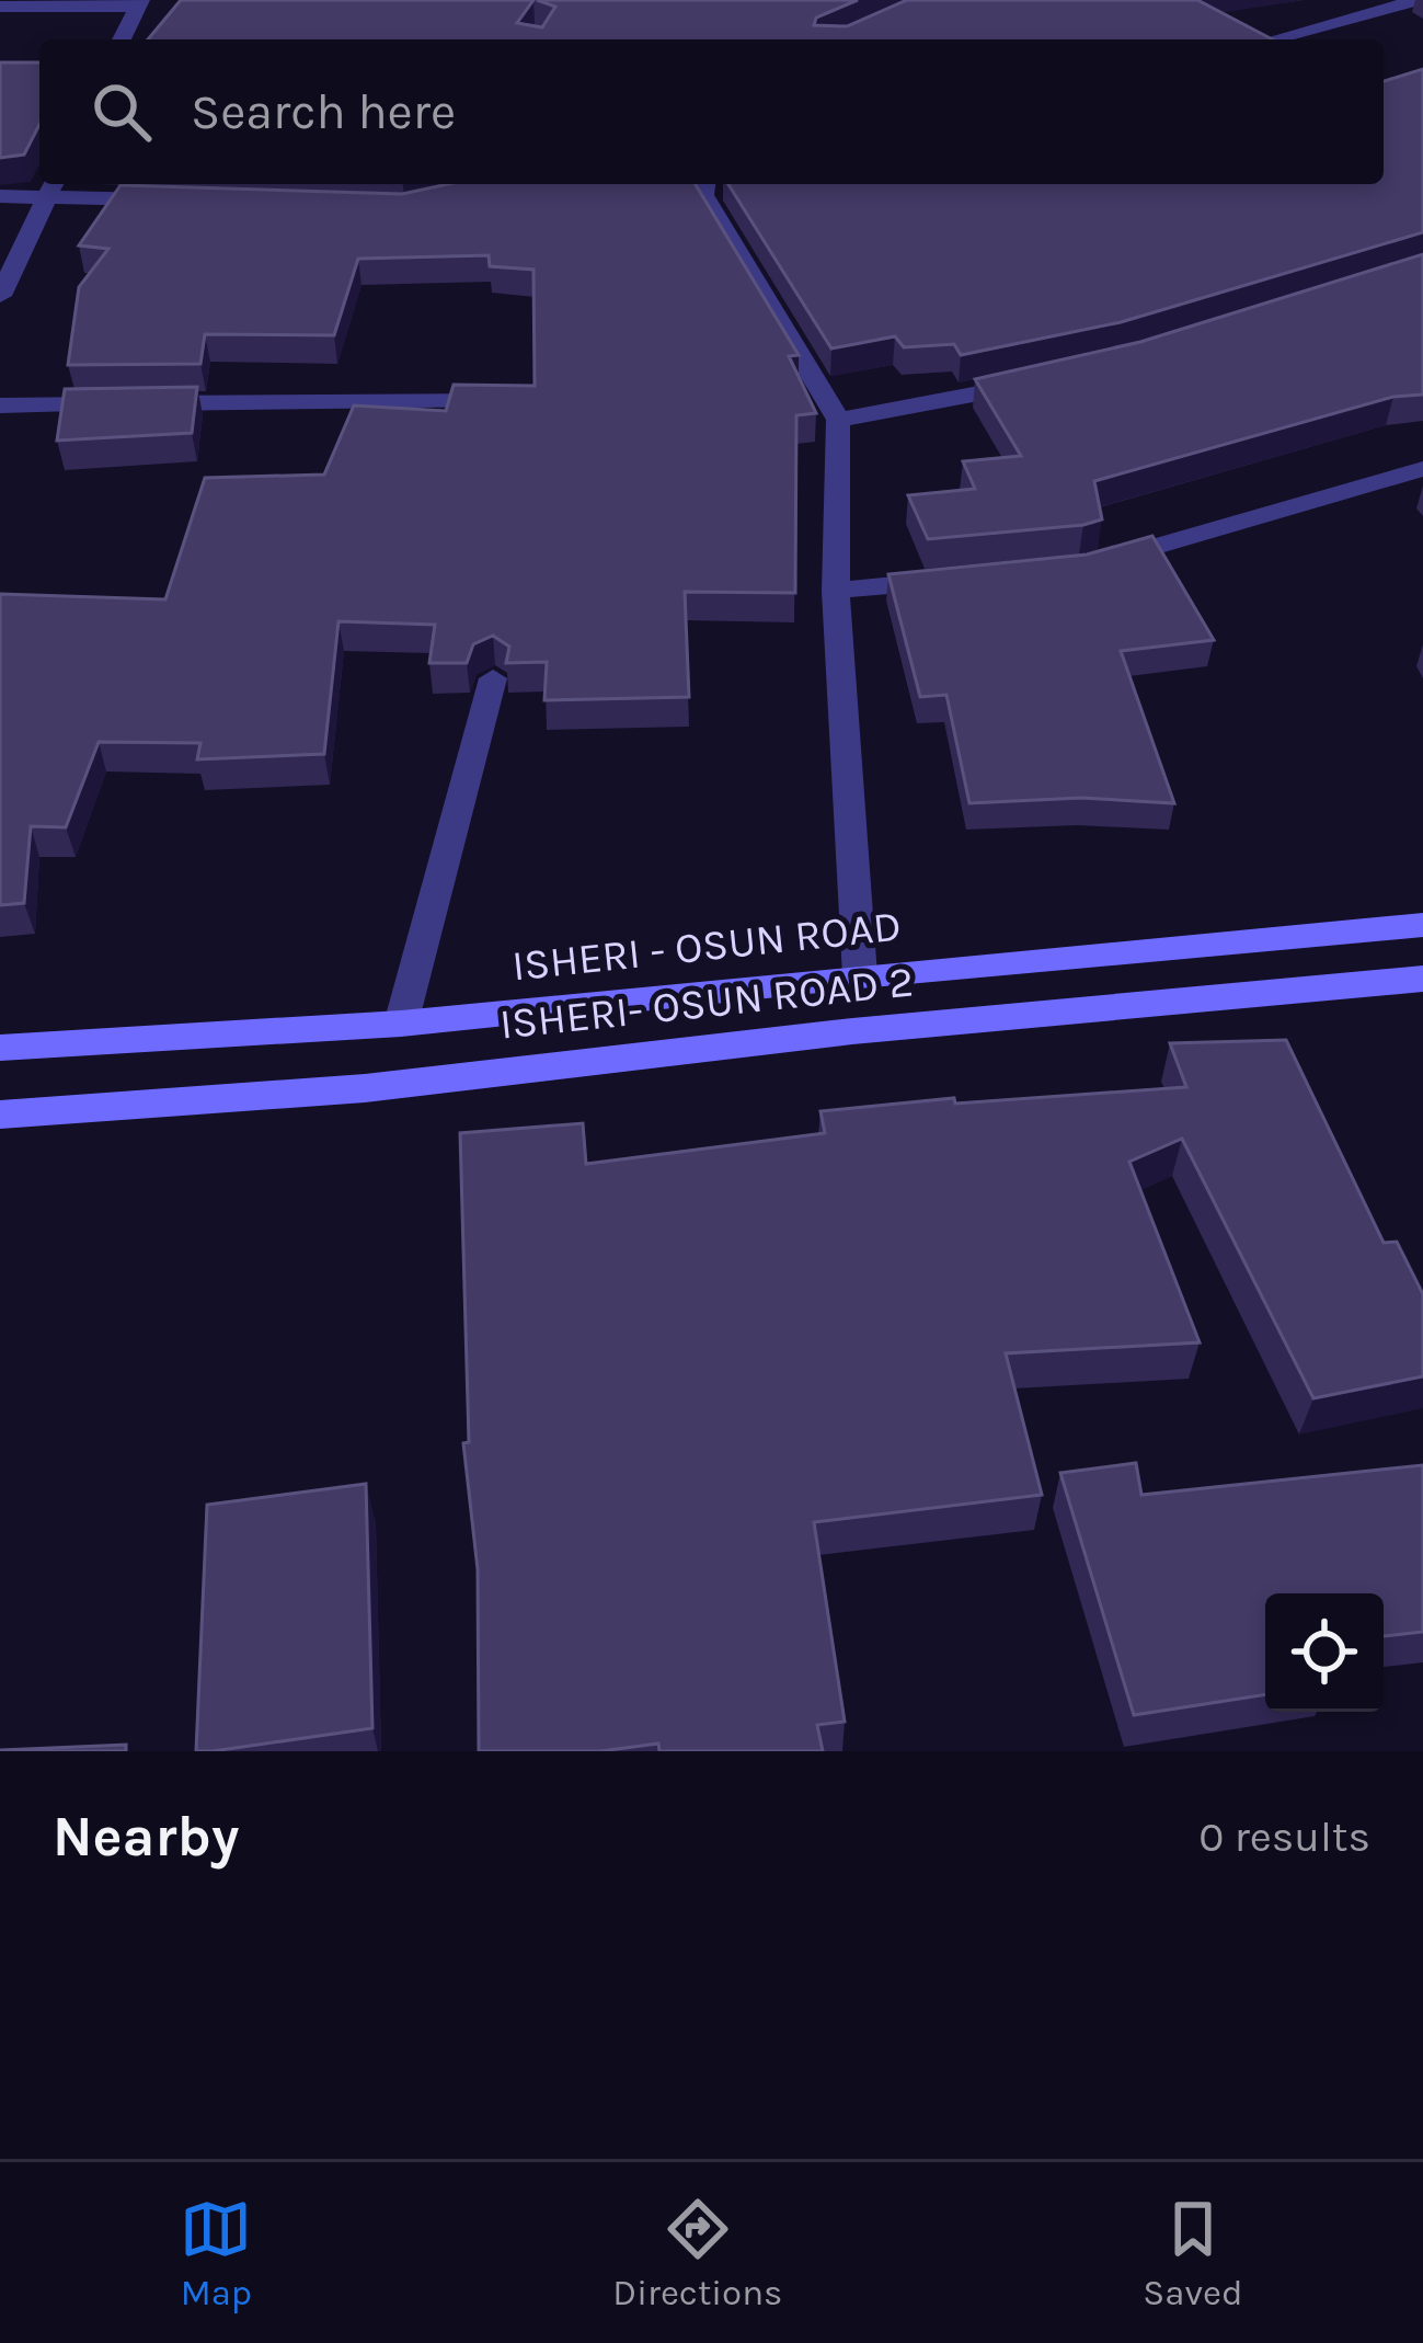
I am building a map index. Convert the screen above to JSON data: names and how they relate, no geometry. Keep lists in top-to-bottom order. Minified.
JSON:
{"streets":{"main road":["ISHERI - OSUN ROAD","ISHERI- OSUN ROAD 2"]},"page":{"search":"Search here","heading":["Nearby","0 results"],"nav":["Map","Directions","Saved"]}}
